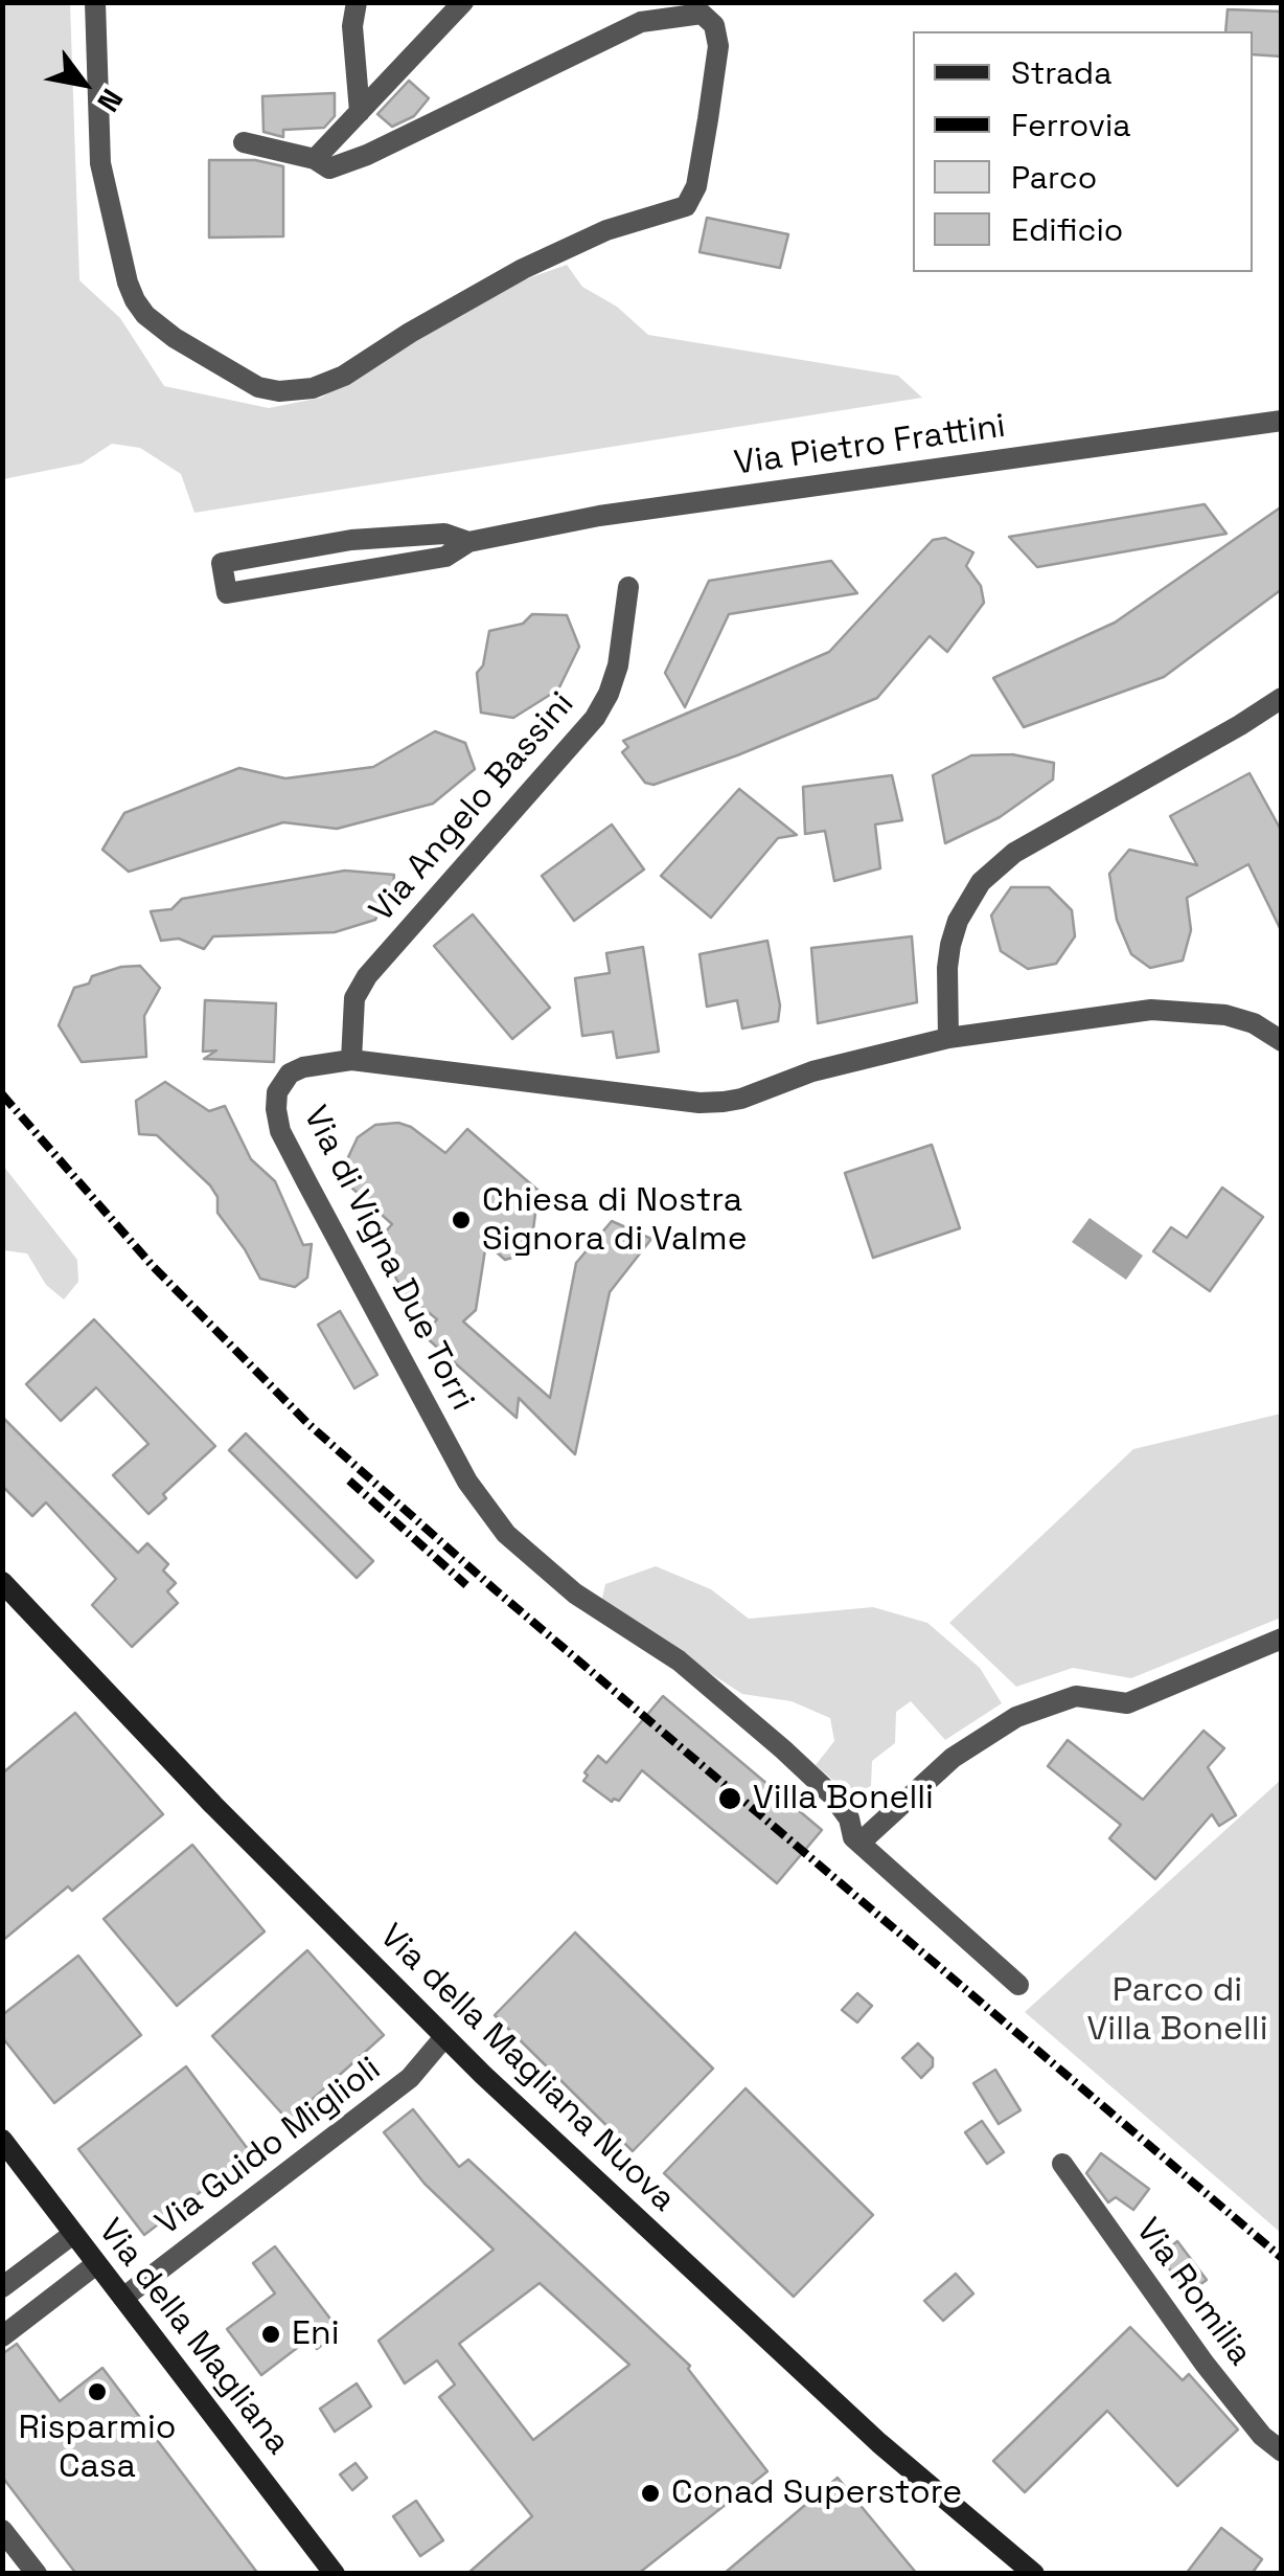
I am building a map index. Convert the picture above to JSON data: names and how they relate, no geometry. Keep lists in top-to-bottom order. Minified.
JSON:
{"streets":{"main road":["Via della Magliana Nuova","Via della Magliana"],"street":["Via Pietro Frattini","Via Angelo Bassini","Via di Vigna Due Torri","Via Guido Miglioli","Via Romilia"]},"crossings":[["Via Angelo Bassini","Via di Vigna Due Torri"],["Via della Magliana Nuova","Via Guido Miglioli"],["Via Guido Miglioli","Via della Magliana"]],"parks":["Parco di Villa Bonelli"],"places":["Chiesa di Nostra Signora di Valme","Villa Bonelli","Eni","Risparmio Casa","Conad Superstore"],"legend":["Strada","Ferrovia","Parco","Edificio"],"north":"bottom right"}
